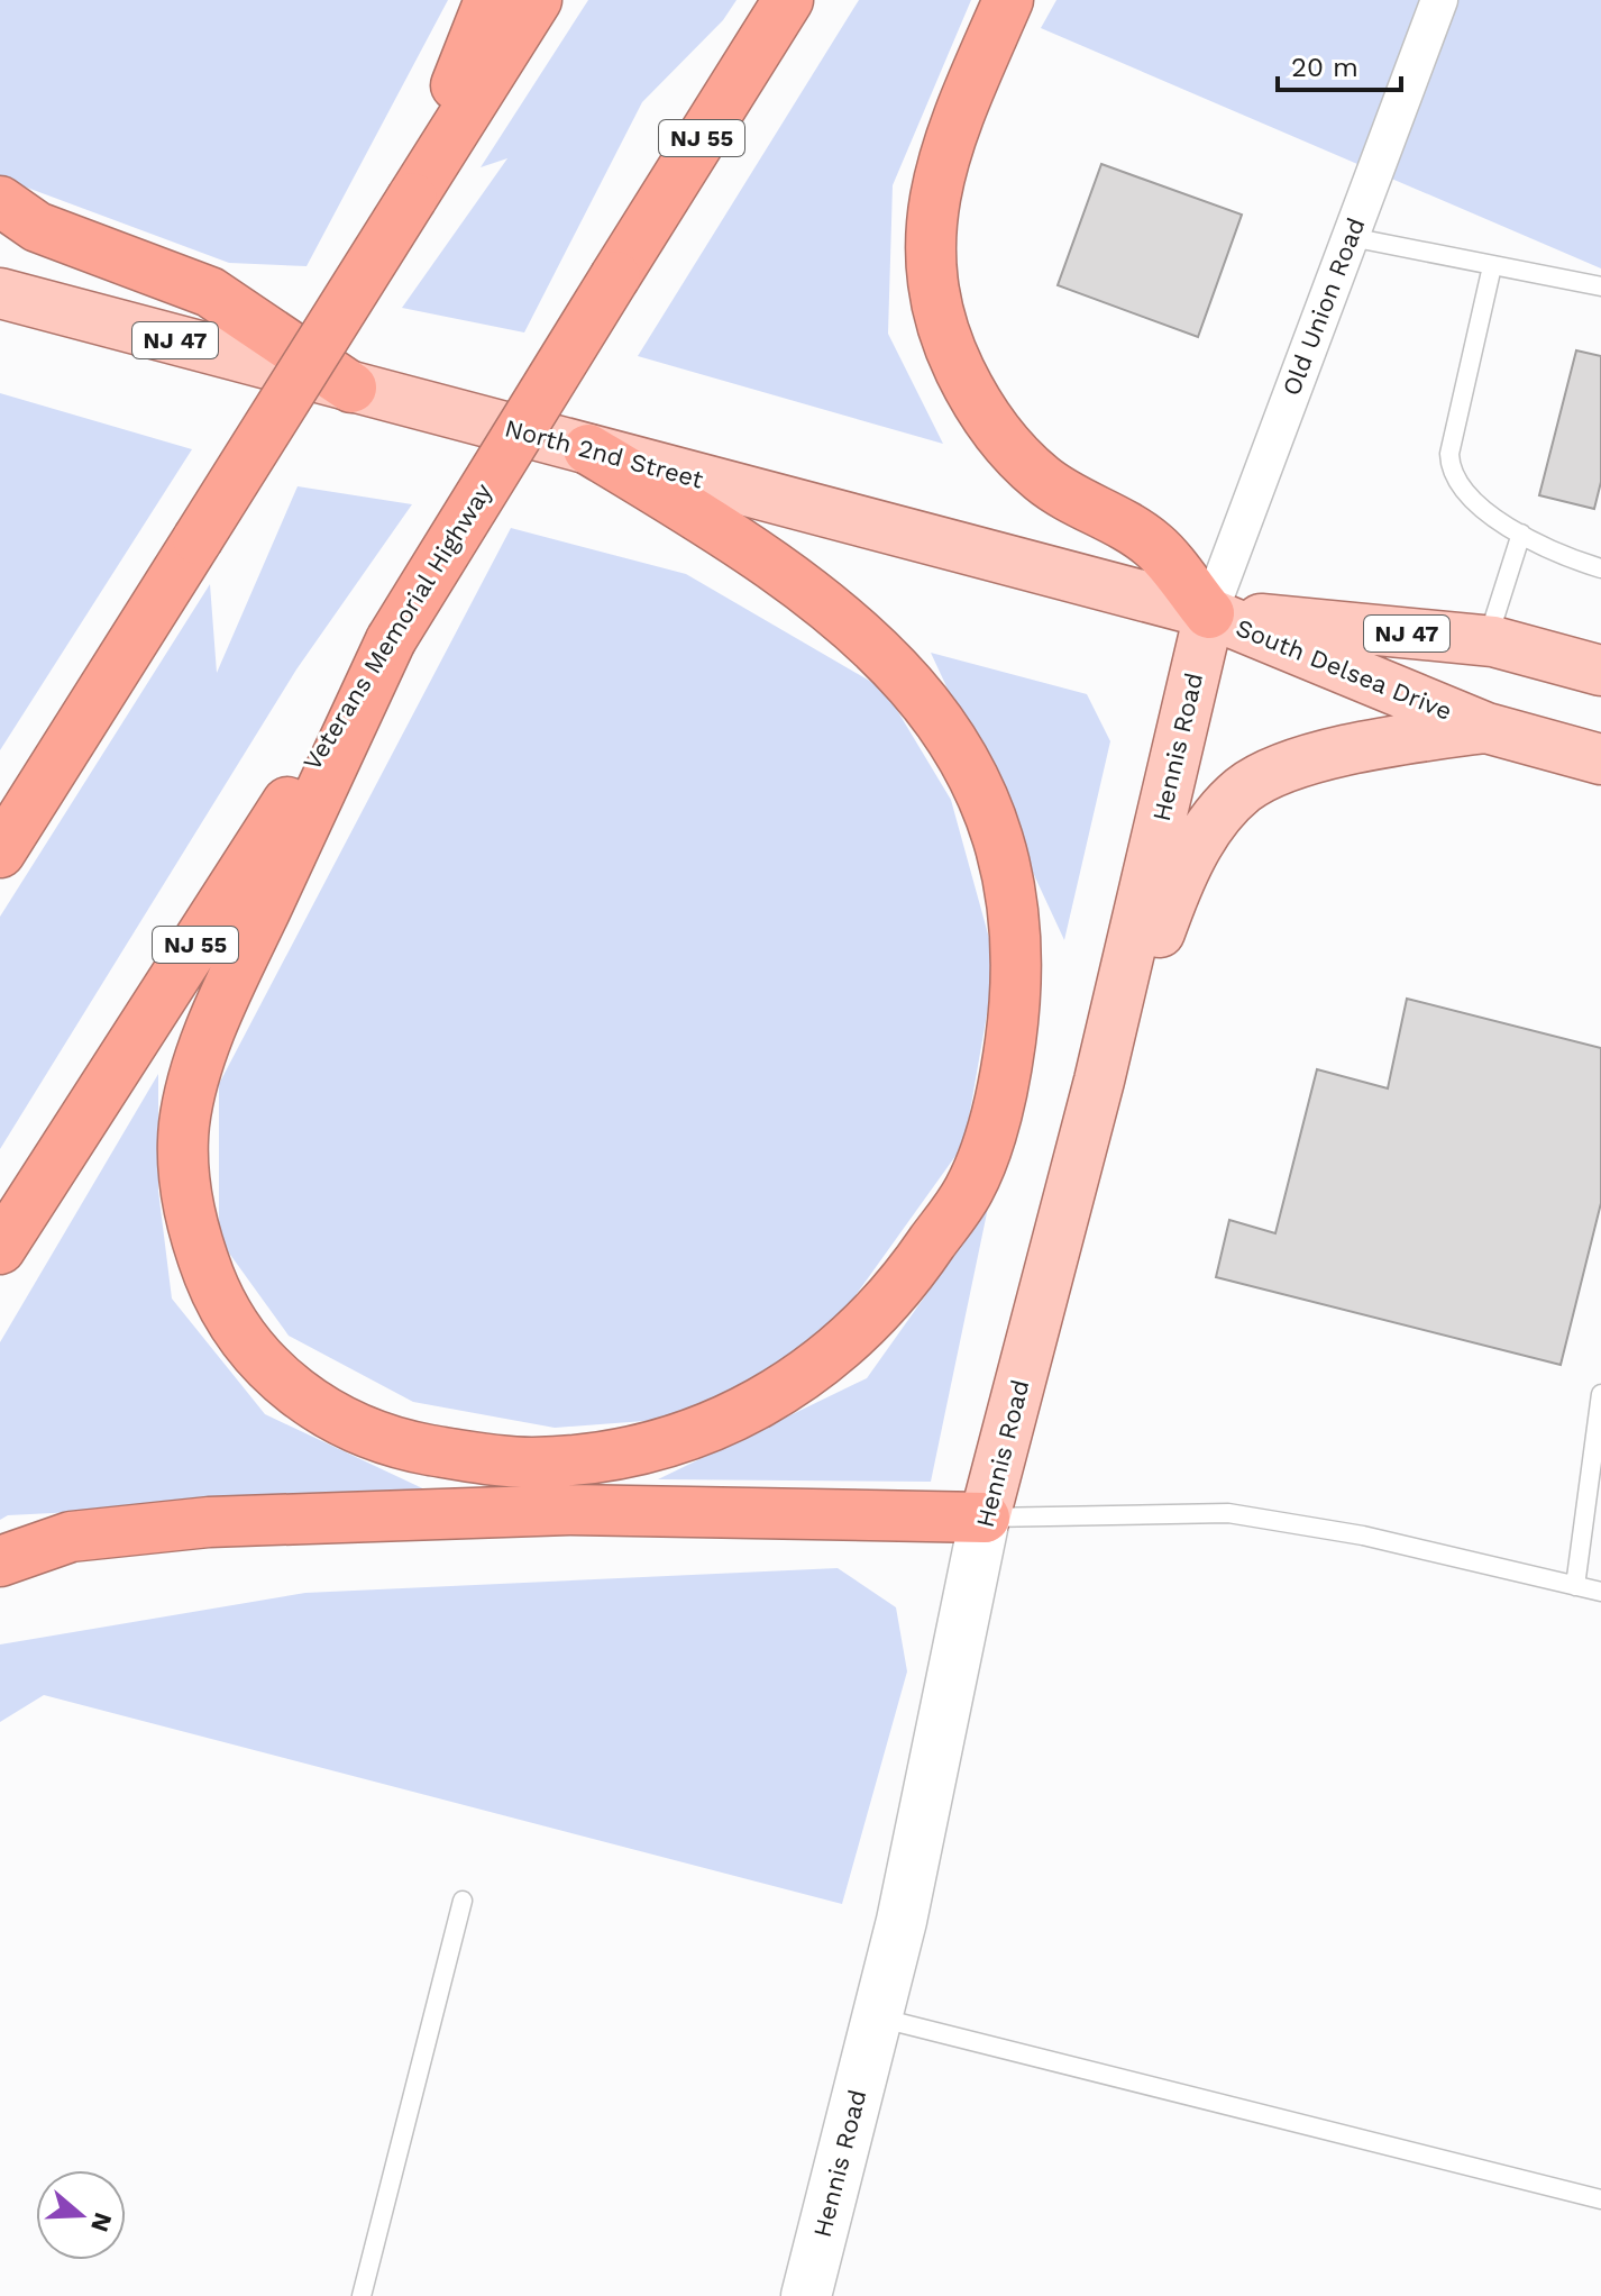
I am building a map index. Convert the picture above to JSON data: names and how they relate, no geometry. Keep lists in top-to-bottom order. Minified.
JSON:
{"streets":{"highway":["NJ 55","Veterans Memorial Highway"],"main road":["NJ 47","North 2nd Street","South Delsea Drive","Hennis Road"],"street":["Old Union Road"]},"crossings":[["Old Union Road","North 2nd Street"],["Old Union Road","South Delsea Drive"],["Old Union Road","Hennis Road"],["North 2nd Street","South Delsea Drive"],["North 2nd Street","Hennis Road"],["South Delsea Drive","Hennis Road"]],"scale_bar":"20 m","north":"right"}
